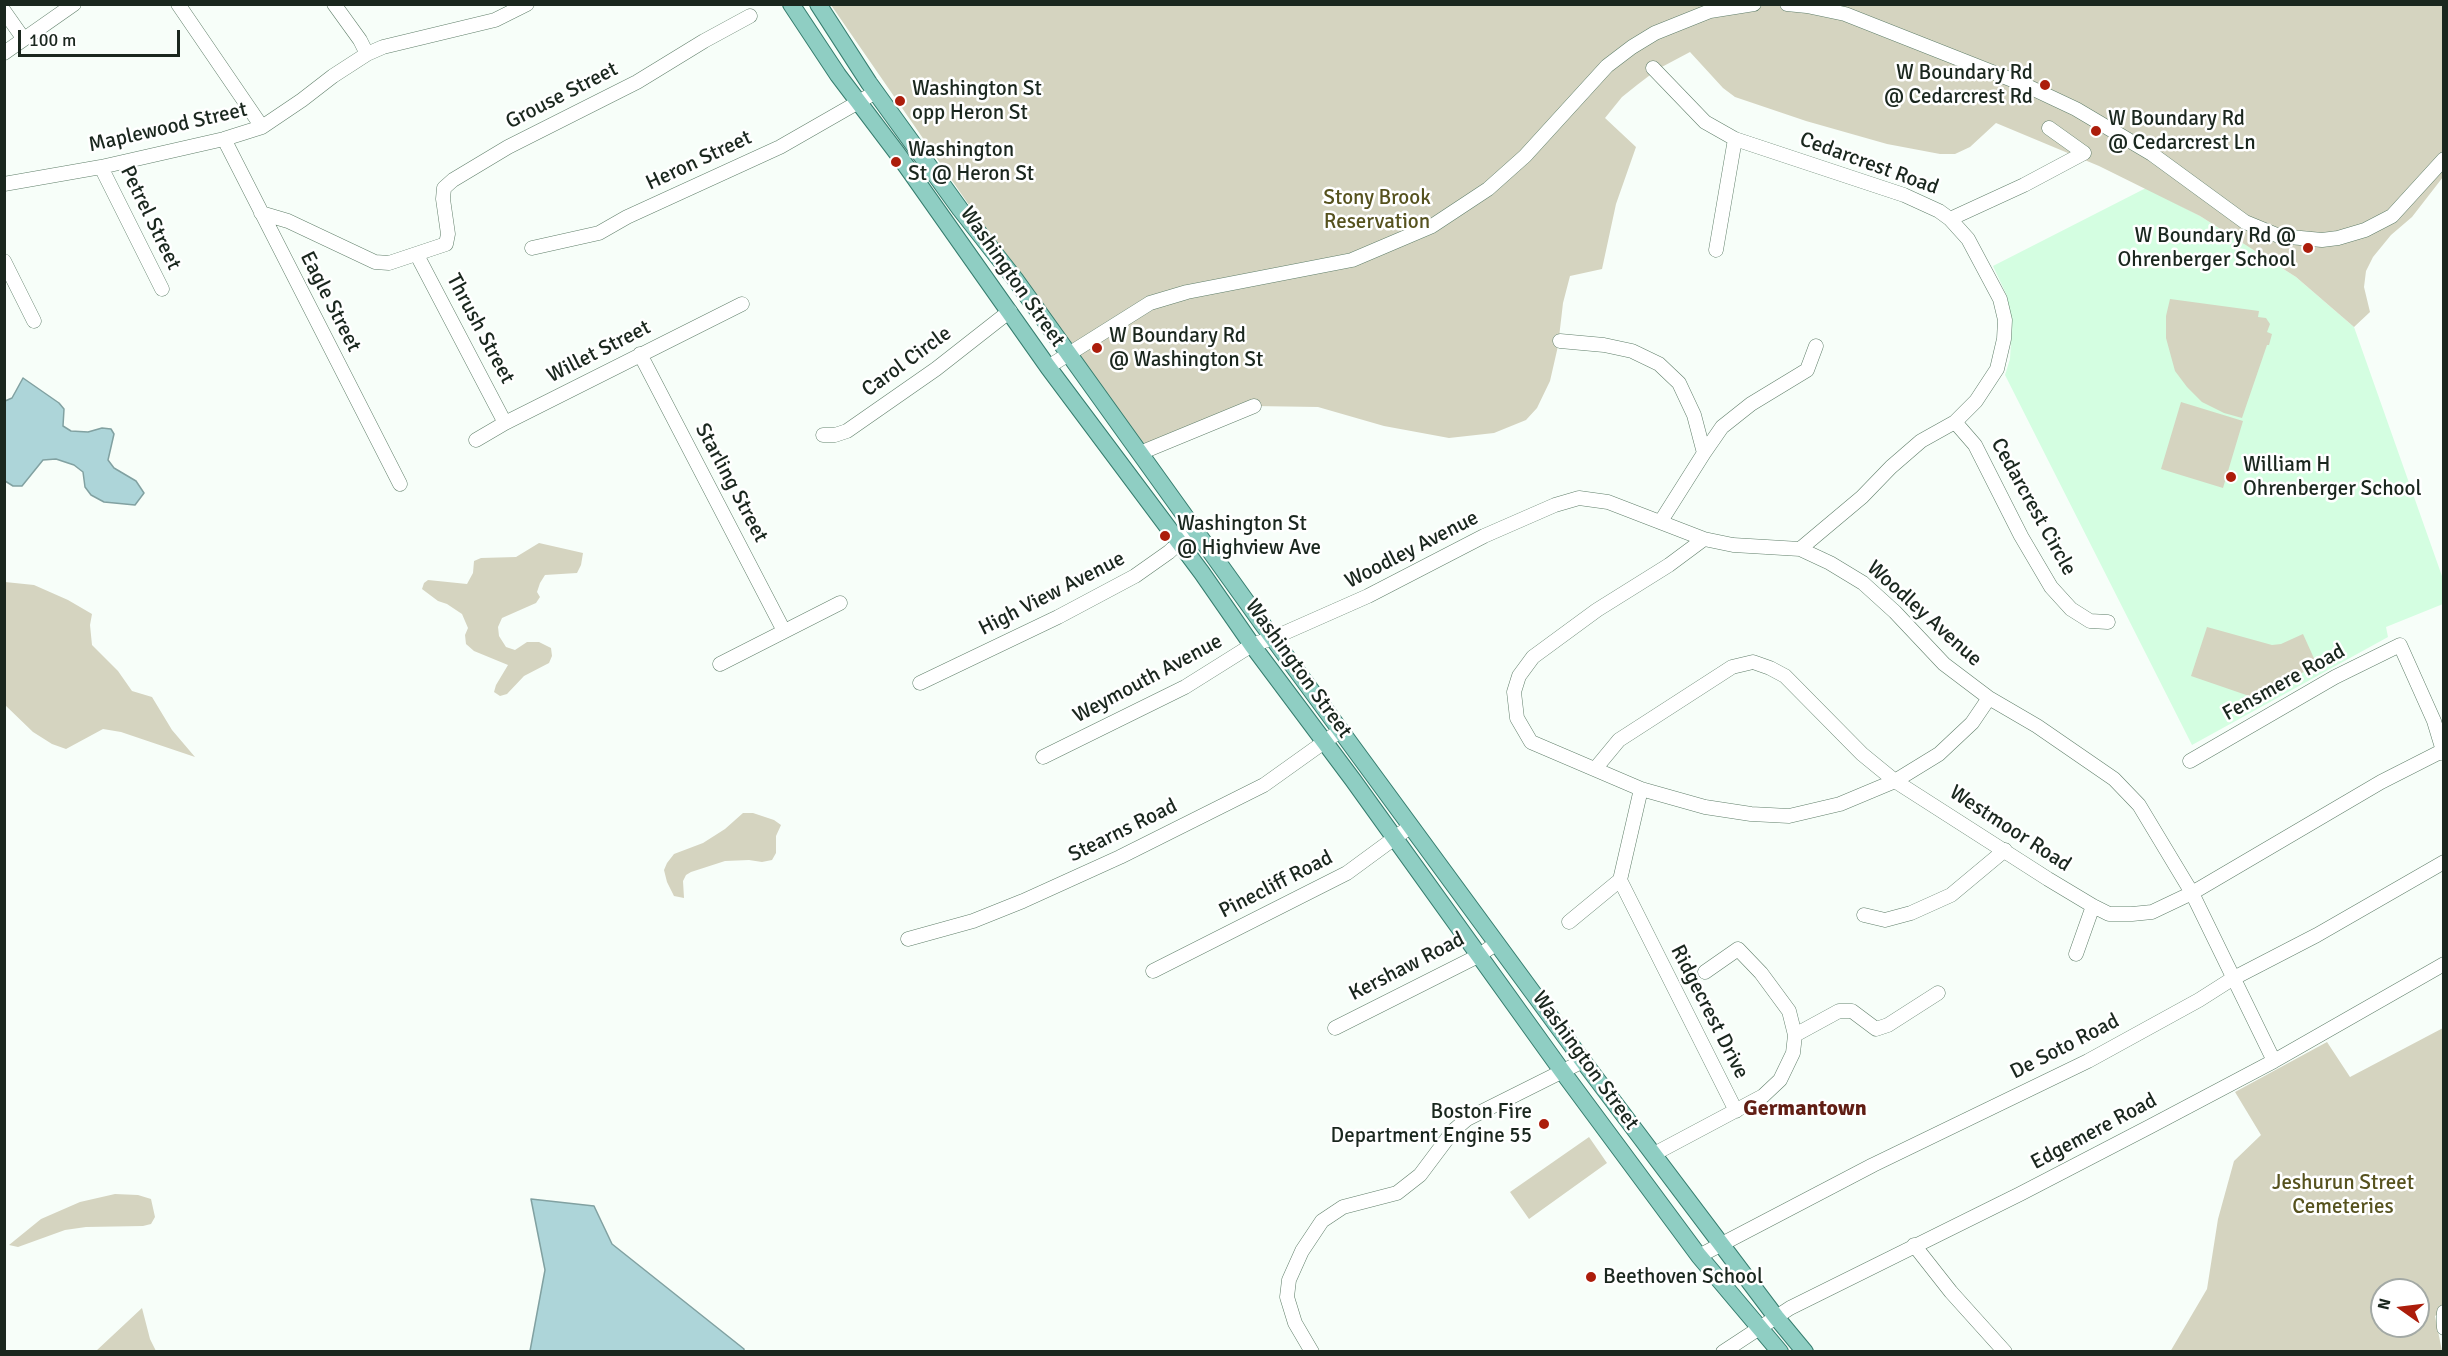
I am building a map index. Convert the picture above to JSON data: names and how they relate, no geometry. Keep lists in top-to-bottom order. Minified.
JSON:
{"streets":{"main road":["Washington Street"],"street":["Grouse Street","Maplewood Street","Heron Street","Cedarcrest Road","Petrel Street","Eagle Street","Thrush Street","Willet Street","Carol Circle","Starling Street","Cedarcrest Circle","Woodley Avenue","High View Avenue","Weymouth Avenue","Fensmere Road","Westmoor Road","Stearns Road","Pinecliff Road","Kershaw Road","Ridgecrest Drive","De Soto Road","Edgemere Road"]},"crossings":[["Grouse Street","Thrush Street"],["Maplewood Street","Petrel Street"],["Maplewood Street","Eagle Street"],["Heron Street","Washington Street"],["Cedarcrest Road","Cedarcrest Circle"],["Cedarcrest Road","Woodley Avenue"],["Washington Street","Carol Circle"],["Washington Street","Woodley Avenue"],["Washington Street","High View Avenue"],["Washington Street","Weymouth Avenue"],["Washington Street","Stearns Road"],["Washington Street","Pinecliff Road"],["Washington Street","Kershaw Road"],["Washington Street","Ridgecrest Drive"],["Washington Street","De Soto Road"],["Washington Street","Edgemere Road"],["Thrush Street","Willet Street"],["Willet Street","Starling Street"],["Woodley Avenue","Weymouth Avenue"],["Woodley Avenue","Westmoor Road"],["Woodley Avenue","De Soto Road"],["Woodley Avenue","Edgemere Road"]],"districts":["Germantown"],"parks":["Stony Brook Reservation","Jeshurun Street Cemeteries"],"places":["W Boundary Rd @ Cedarcrest Rd","Washington St opp Heron St","W Boundary Rd @ Cedarcrest Ln","Washington St @ Heron St","W Boundary Rd @ Ohrenberger School","W Boundary Rd @ Washington St","William H Ohrenberger School","Washington St @ Highview Ave","Boston Fire Department Engine 55","Beethoven School"],"scale_bar":"100 m","north":"left"}
